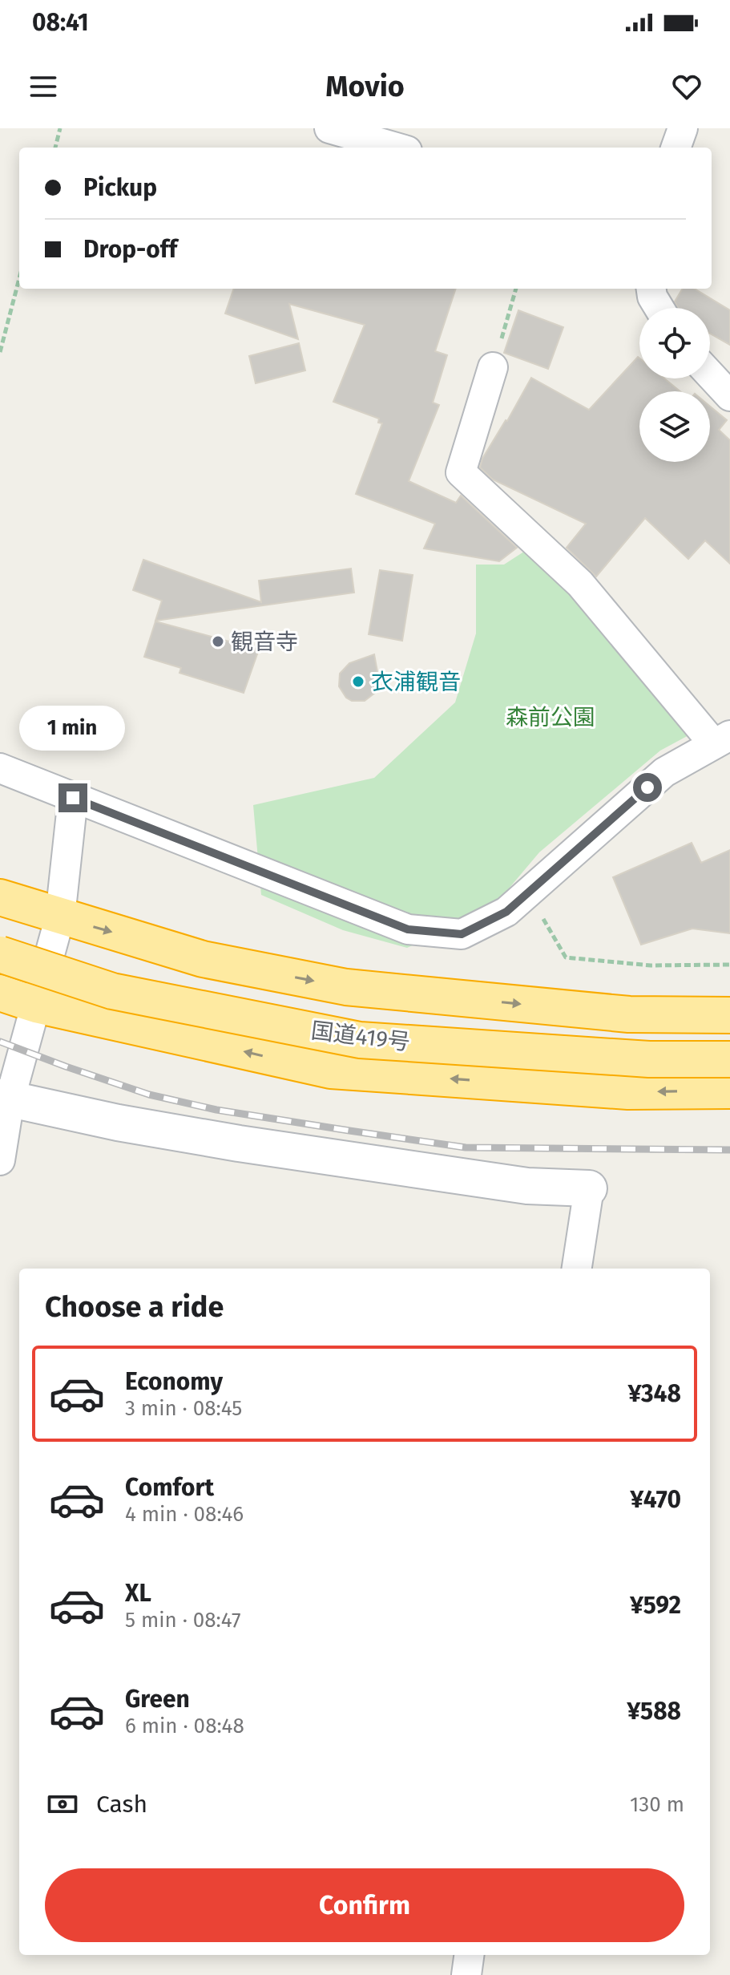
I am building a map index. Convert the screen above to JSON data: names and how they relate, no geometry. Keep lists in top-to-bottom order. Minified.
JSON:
{"streets":{"highway":["国道419号"]},"parks":["森前公園"],"places":["観音寺","衣浦観音"],"page":{"status":"08:41","header":"Movio","banner":["Pickup","Drop-off"],"bubble":"1 min","heading":"Choose a ride","list":[{"name":"Economy","note":"3 min · 08:45","value":"¥348"},{"name":"Comfort","note":"4 min · 08:46","value":"¥470"},{"name":"XL","note":"5 min · 08:47","value":"¥592"},{"name":"Green","note":"6 min · 08:48","value":"¥588"}],"pay":["Cash","130 m"],"buttons":"Confirm"}}
